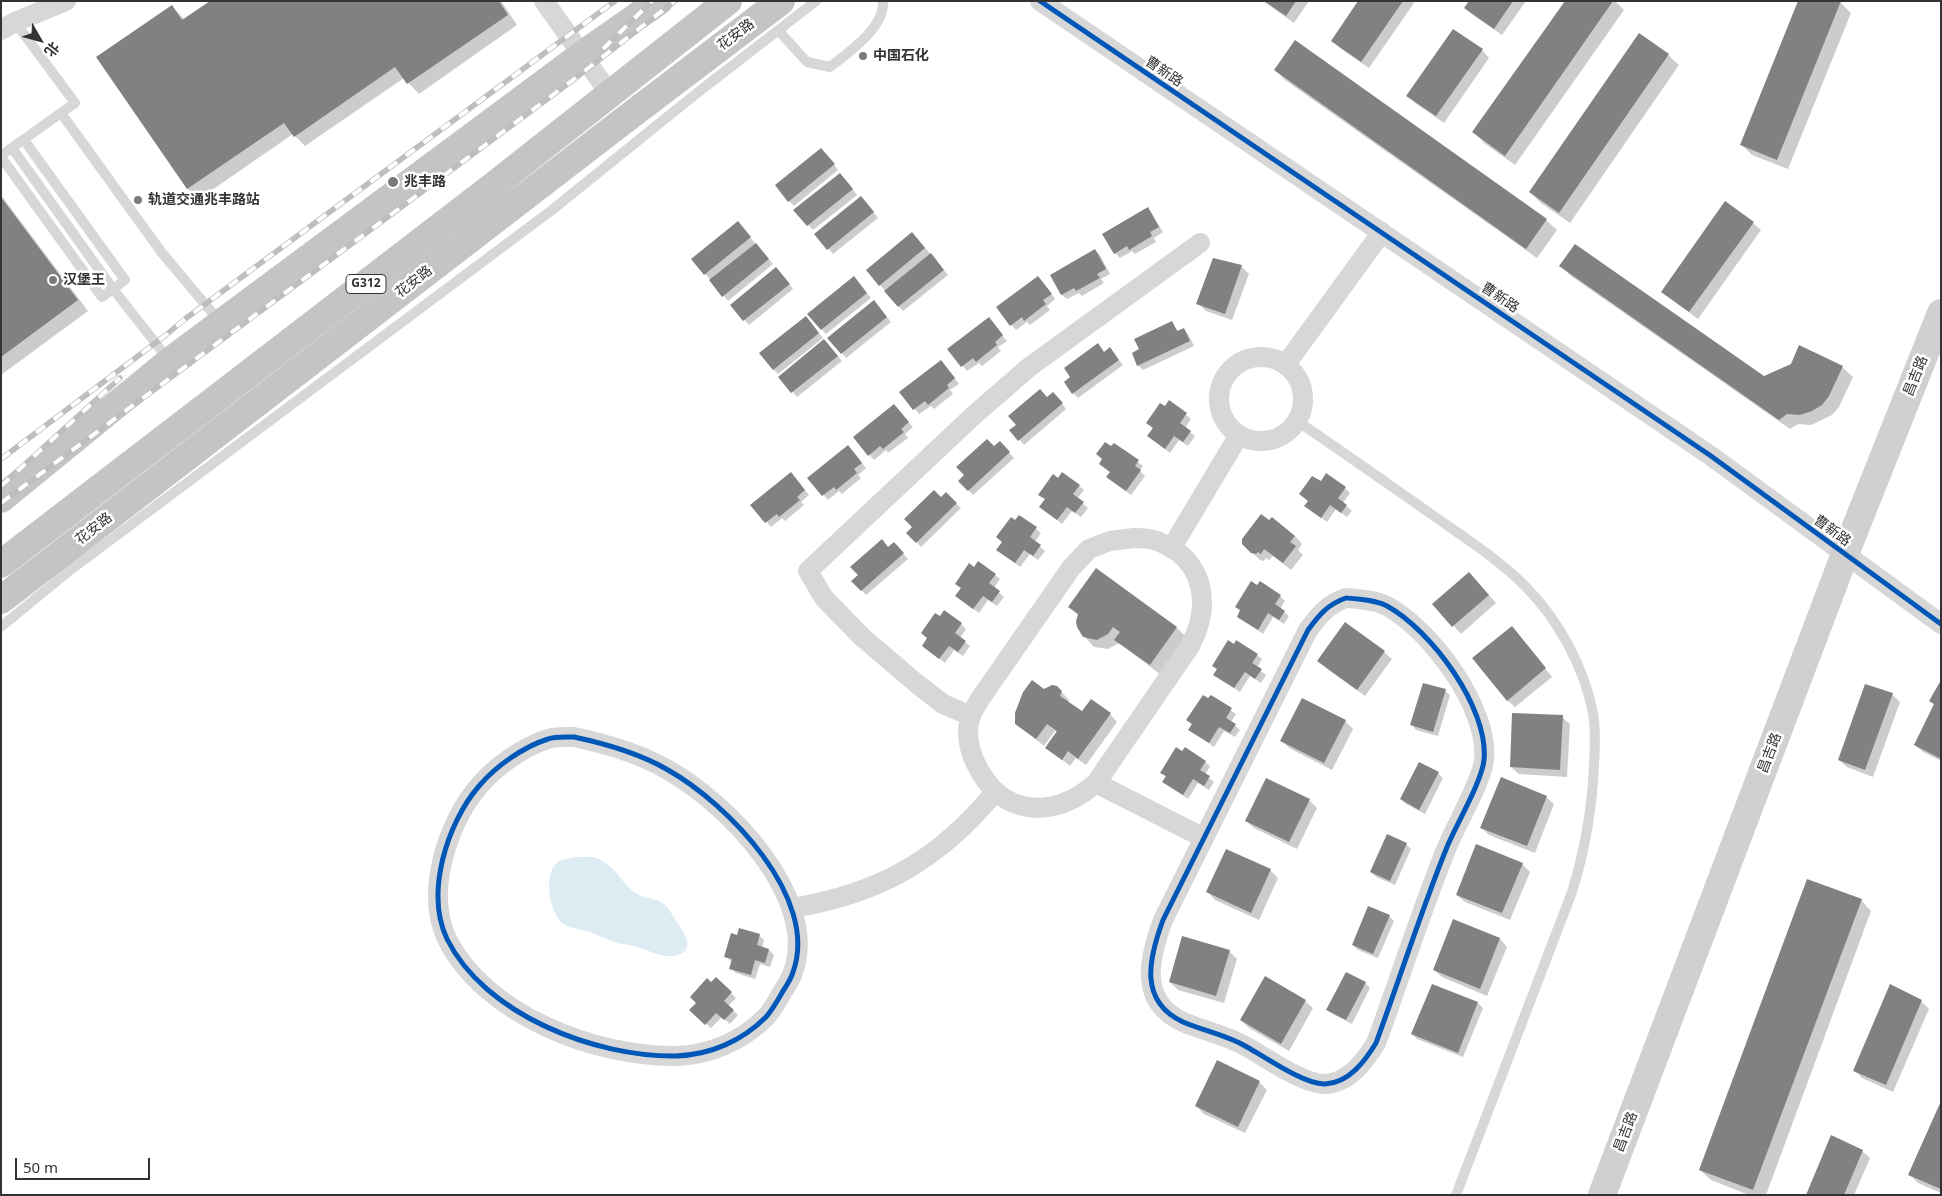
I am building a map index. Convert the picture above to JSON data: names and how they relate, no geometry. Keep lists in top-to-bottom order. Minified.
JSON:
{"streets":{"highway":["花安路","G312"],"street":["曹新路","昌吉路"]},"crossings":[["曹新路","昌吉路"]],"places":["中国石化","兆丰路","轨道交通兆丰路站","汉堡王"],"scale_bar":"50 m","north":"bottom right"}
